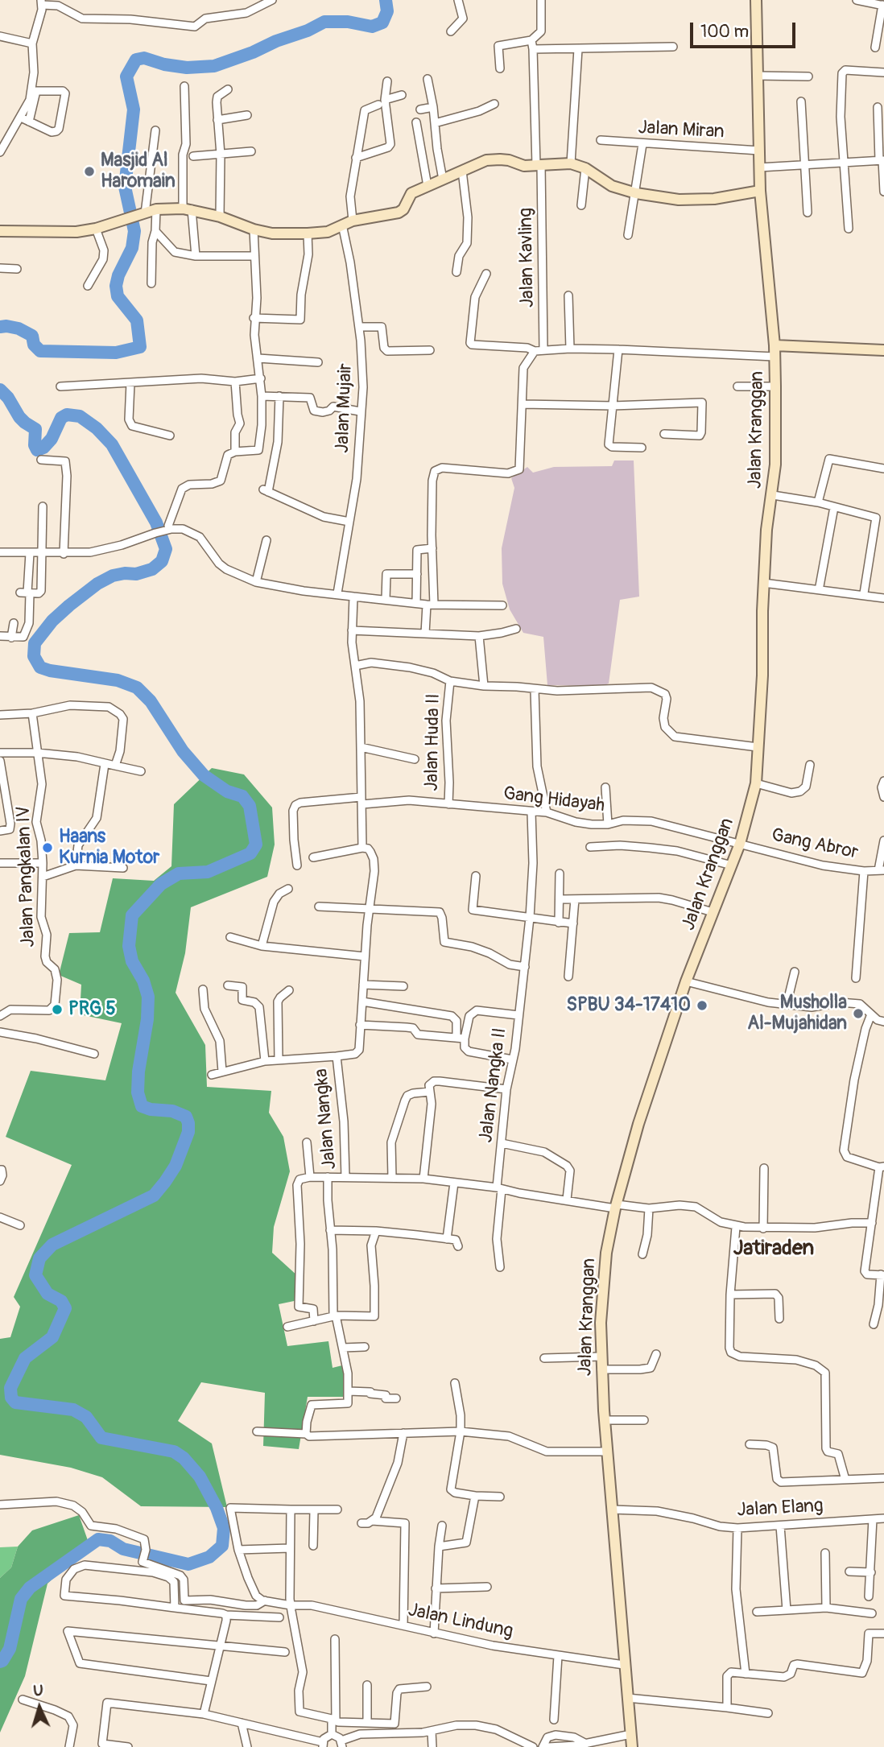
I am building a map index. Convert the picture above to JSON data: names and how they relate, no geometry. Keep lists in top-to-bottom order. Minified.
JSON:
{"streets":{"main road":["Jalan Kranggan"],"street":["Jalan Miran","Jalan Kavling","Jalan Mujair","Jalan Huda II","Gang Hidayah","Gang Abror","Jalan Pangkalan IV","Jalan Nangka II","Jalan Nangka","Jalan Elang","Jalan Lindung"]},"crossings":[["Jalan Miran","Jalan Kranggan"],["Jalan Kranggan","Gang Hidayah"],["Jalan Kranggan","Gang Abror"],["Jalan Kranggan","Jalan Nangka"],["Jalan Kranggan","Jalan Elang"],["Jalan Kranggan","Jalan Lindung"],["Jalan Huda II","Gang Hidayah"],["Gang Hidayah","Gang Abror"],["Gang Hidayah","Jalan Nangka II"],["Jalan Nangka II","Jalan Nangka"]],"districts":["Jatiraden"],"places":["Masjid Al Haromain","Haans Kurnia Motor","SPBU 34-17410","PRG 5","Musholla Al-Mujahidan"],"scale_bar":"100 m","north":"top"}
